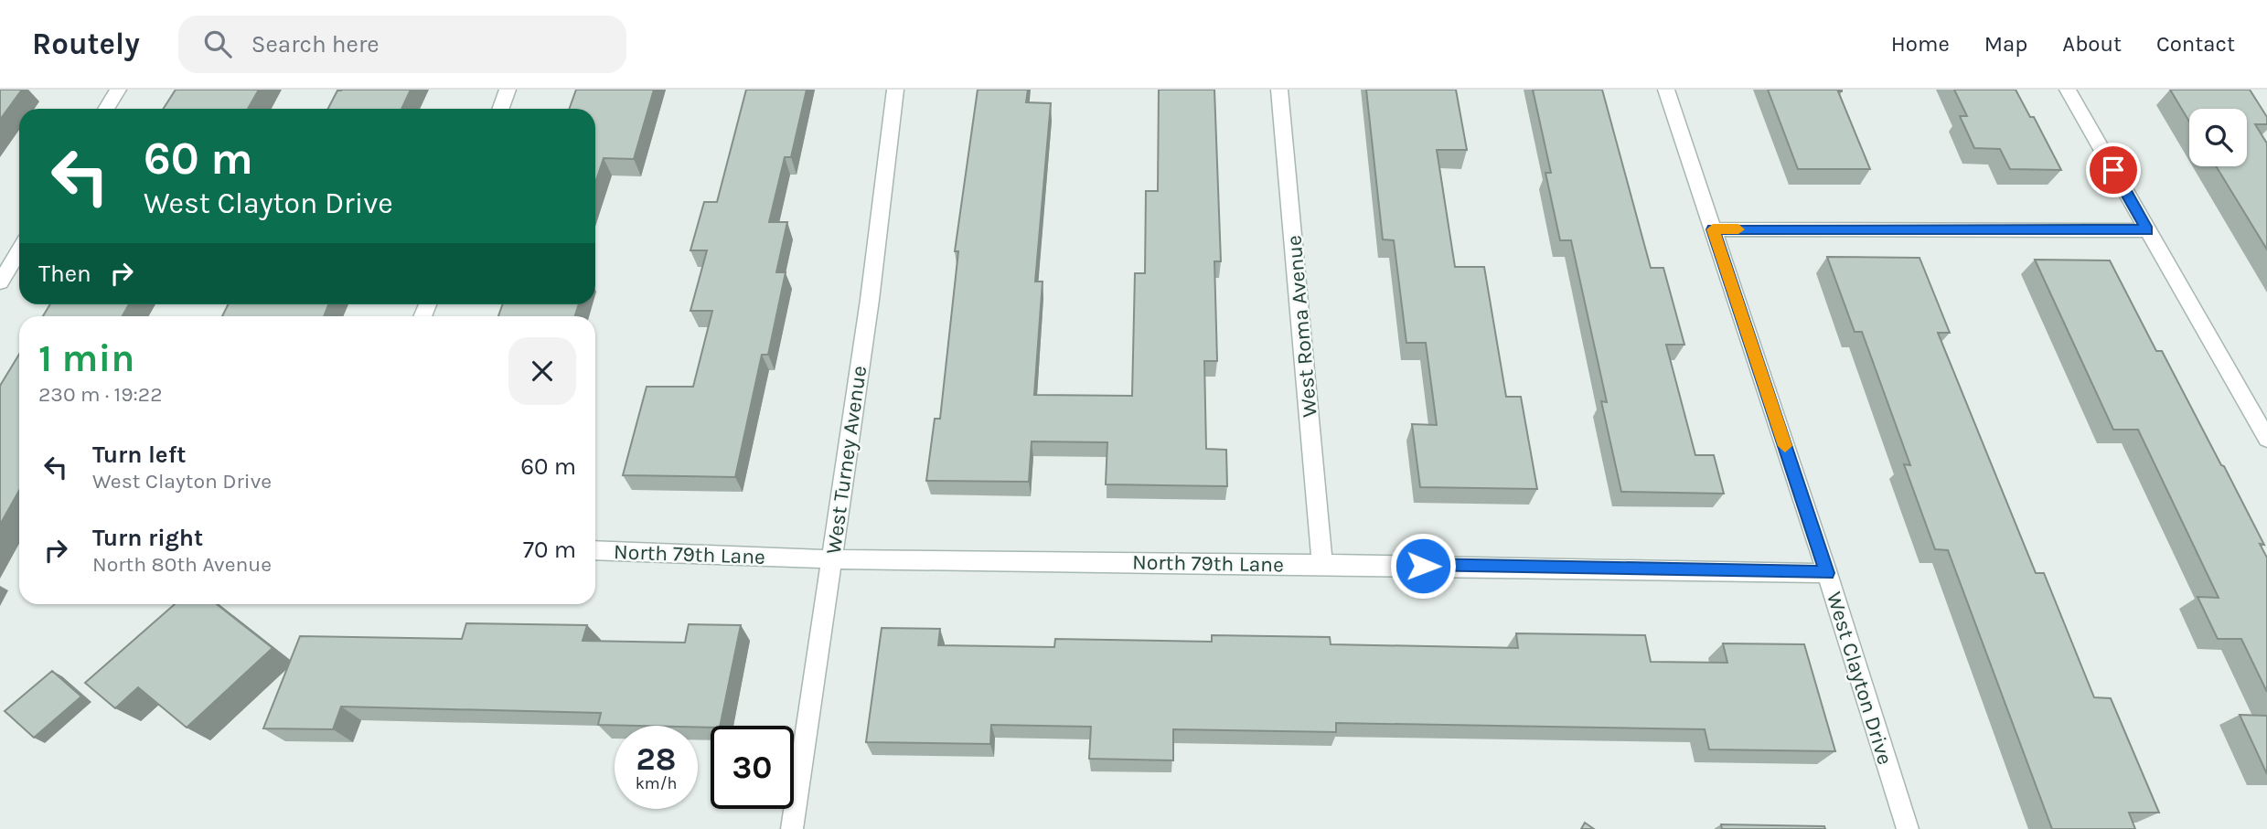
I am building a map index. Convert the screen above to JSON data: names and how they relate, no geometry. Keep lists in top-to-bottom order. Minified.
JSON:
{"streets":{"street":["West Roma Avenue","West Turney Avenue","North 79th Lane","West Clayton Drive"]},"crossings":[["West Roma Avenue","North 79th Lane"],["West Turney Avenue","North 79th Lane"],["North 79th Lane","West Clayton Drive"]],"page":{"header":"Routely","search":"Search here","nav":["Home","Map","About","Contact"],"turn":["60 m","West Clayton Drive"],"then":"Then","heading":["1 min","230 m · 19:22"],"list":[{"name":"Turn left","note":"West Clayton Drive","value":"60 m"},{"name":"Turn right","note":"North 80th Avenue","value":"70 m"}],"speed":"28 km/h","limit":"30"}}
